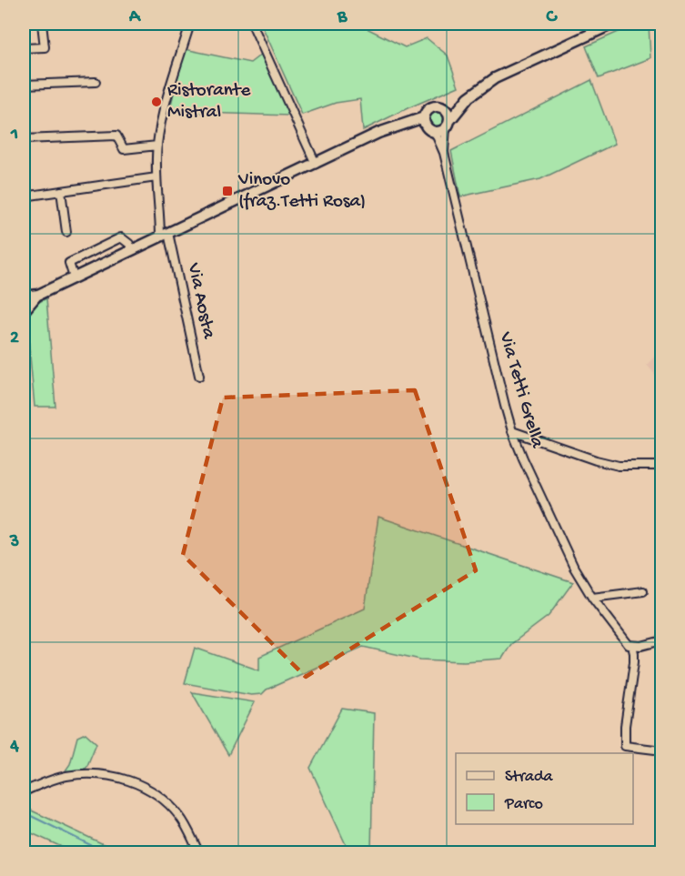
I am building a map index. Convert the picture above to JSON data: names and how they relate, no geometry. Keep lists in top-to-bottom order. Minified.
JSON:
{"streets":{"street":["Via Aosta","Via Tetti Grella"]},"places":{"other":["Ristorante Mistral"],"transit":["Vinovo (fraz.Tetti Rosa)"]},"legend":["Strada","Parco"],"grid":{"columns":["A","B","C"],"rows":["1","2","3","4"]}}
